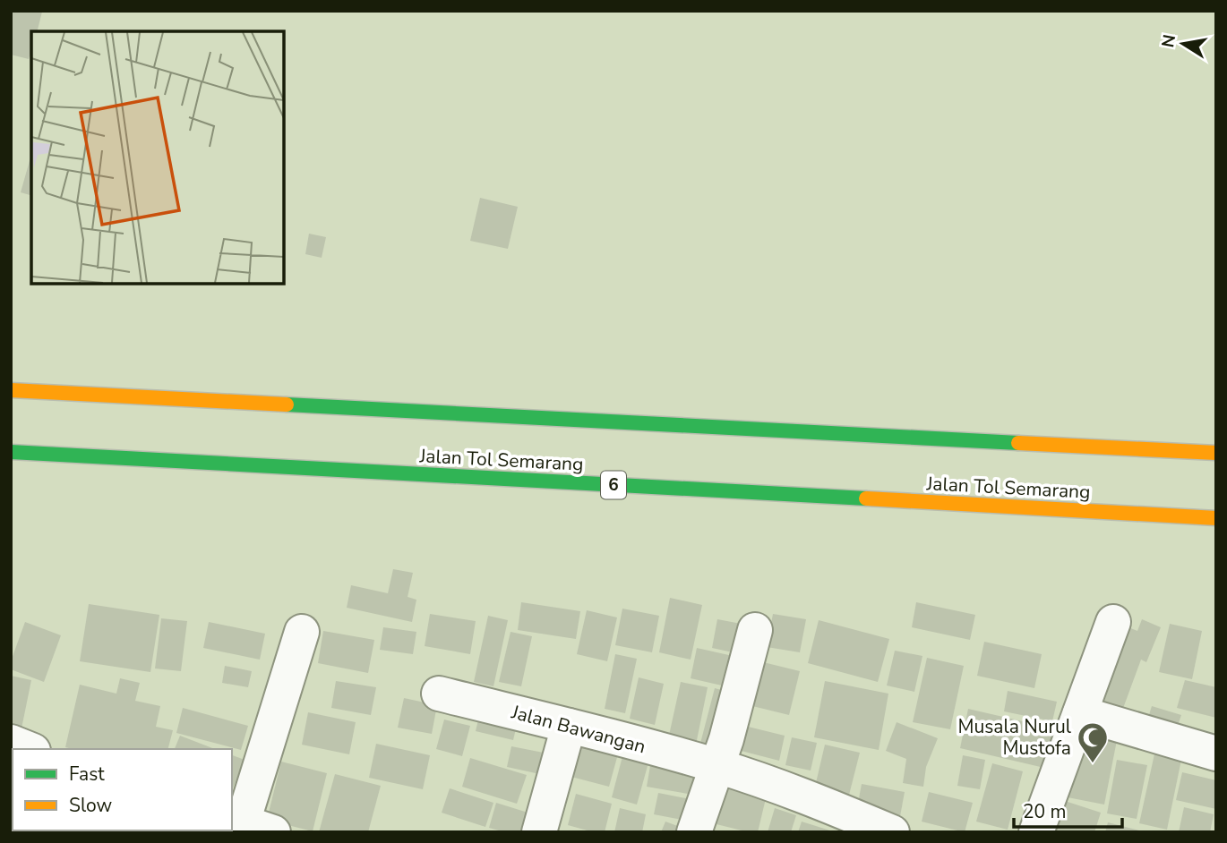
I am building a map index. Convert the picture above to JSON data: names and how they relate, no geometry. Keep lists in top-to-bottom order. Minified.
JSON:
{"streets":{"highway":["Jalan Tol Semarang","6"],"street":["Jalan Bawangan"]},"places":{"mosque":["Musala Nurul Mustofa"]},"legend":["Fast","Slow"],"scale_bar":"20 m","north":"left"}
